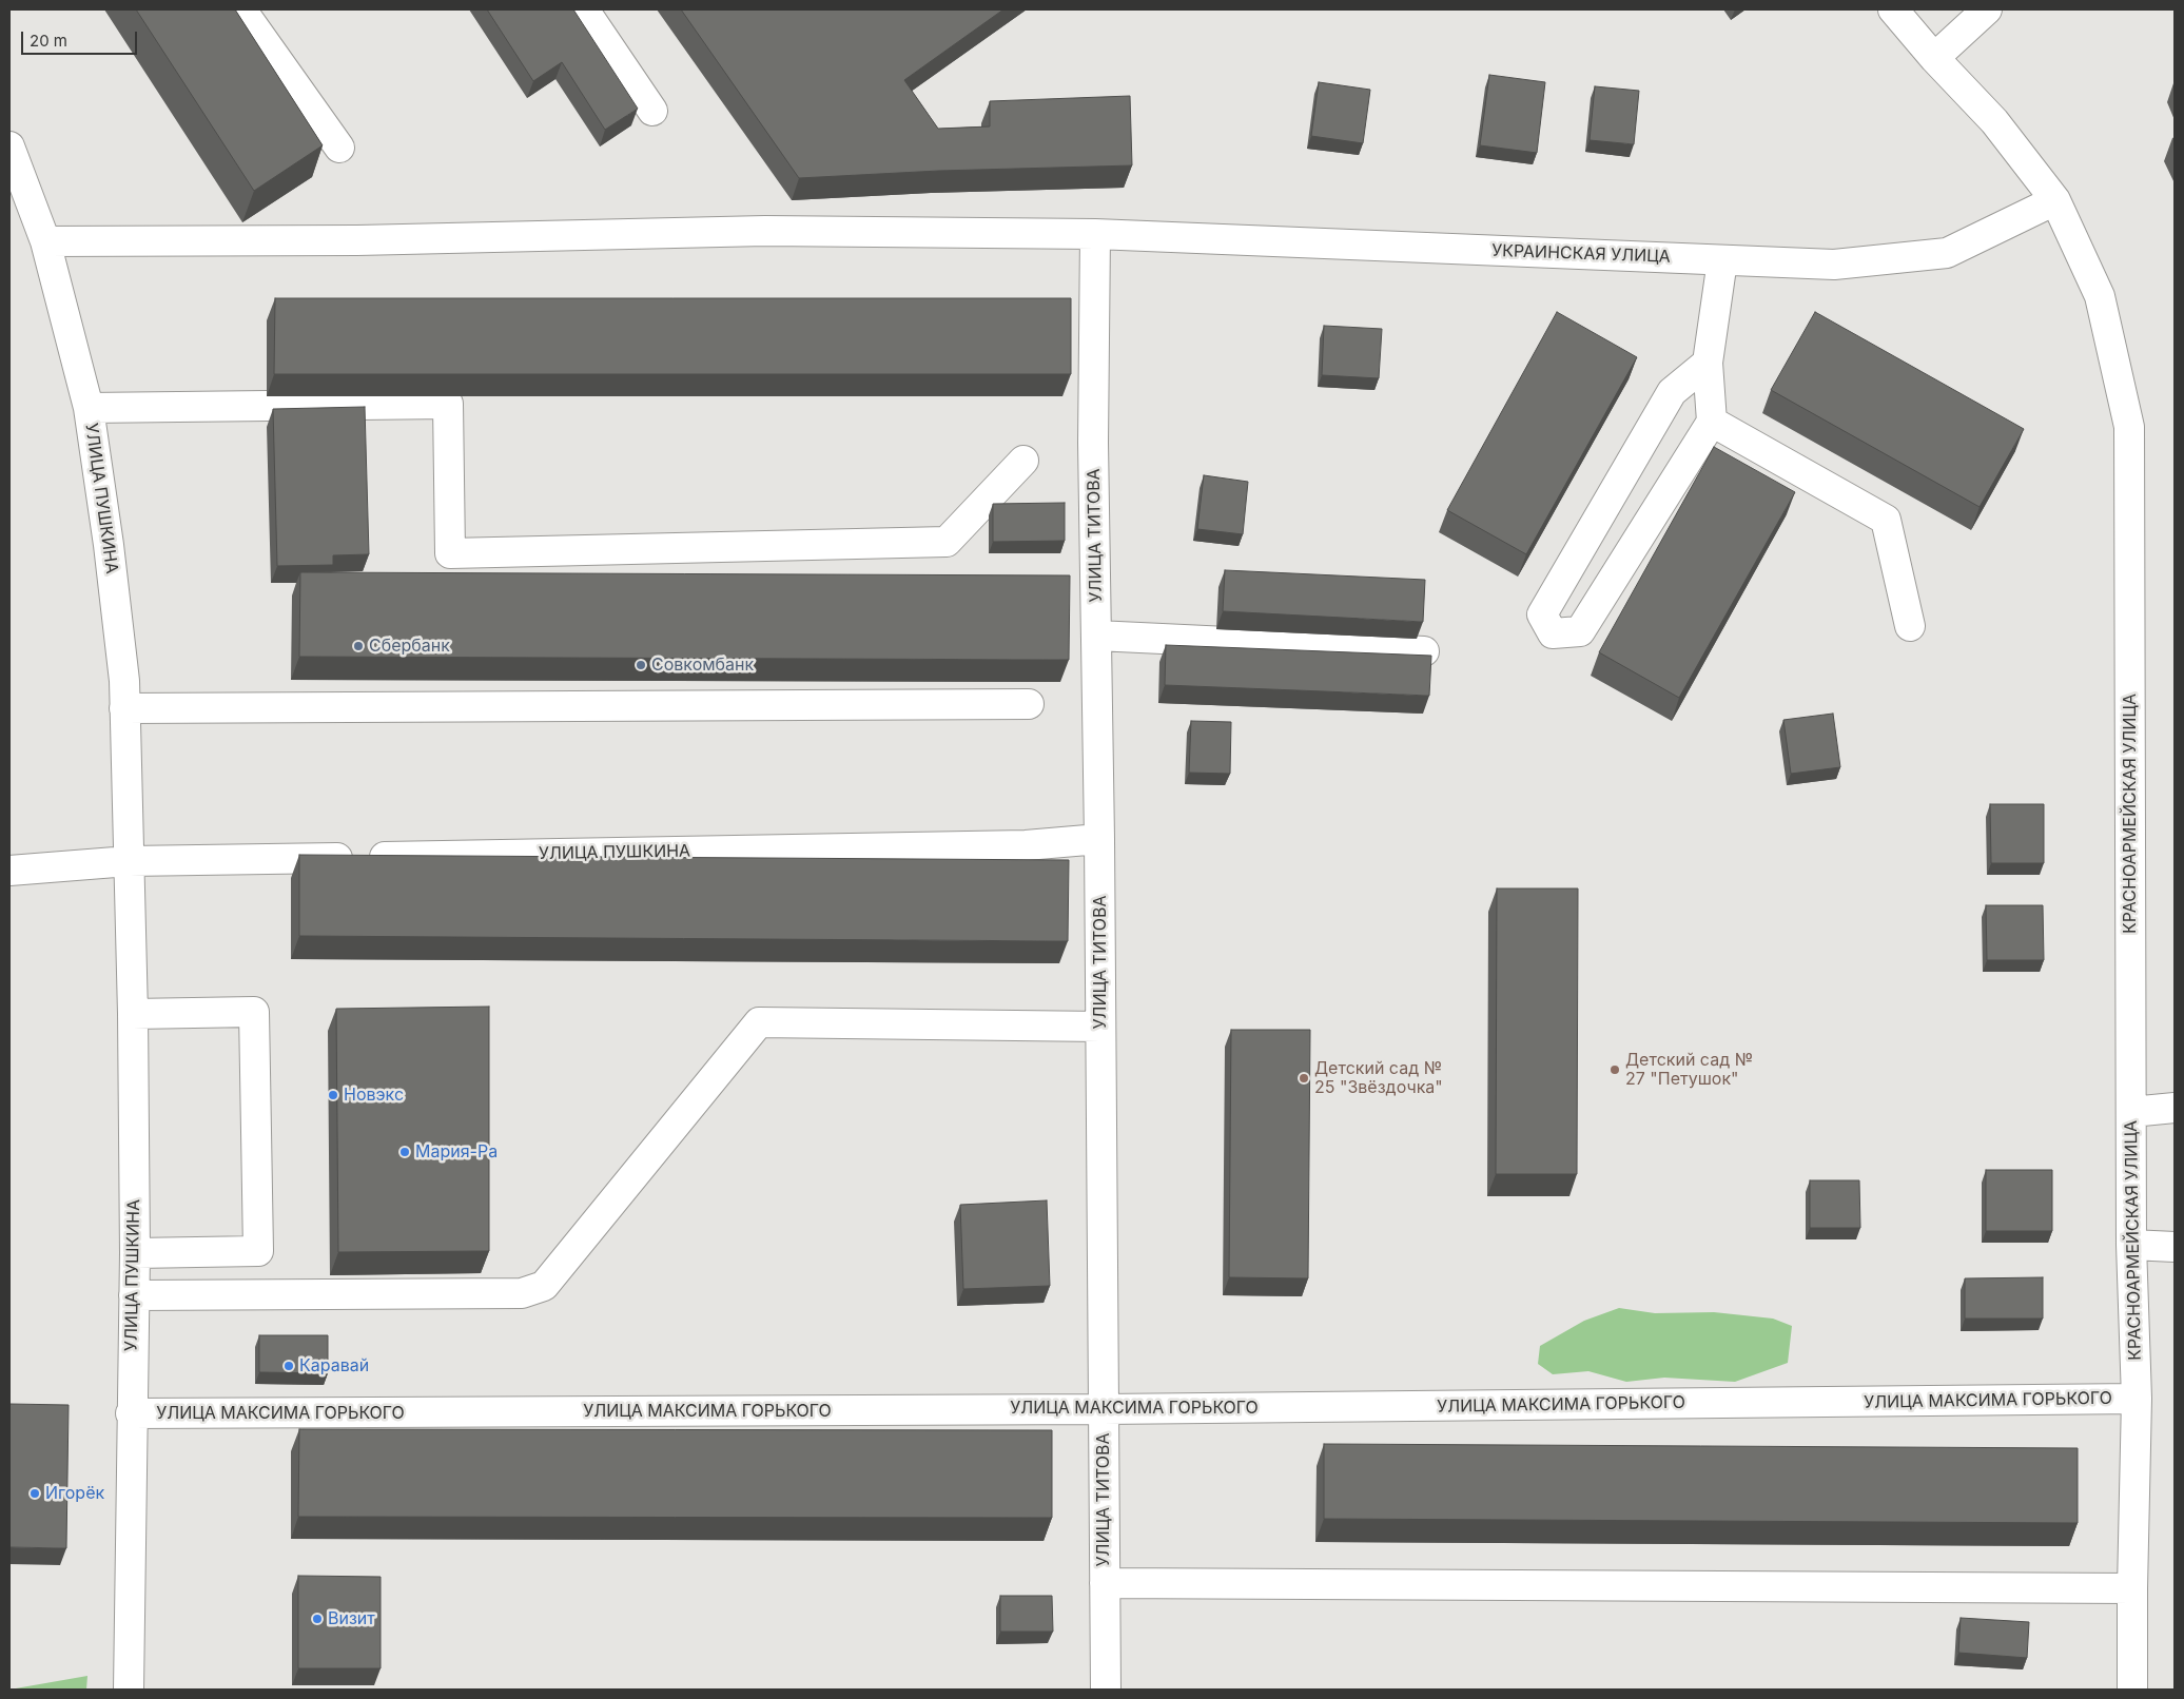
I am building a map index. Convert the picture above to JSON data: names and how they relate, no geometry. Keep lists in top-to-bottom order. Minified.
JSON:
{"streets":{"street":["УКРАИНСКАЯ УЛИЦА","УЛИЦА ПУШКИНА","УЛИЦА ТИТОВА","КРАСНОАРМЕЙСКАЯ УЛИЦА","УЛИЦА МАКСИМА ГОРЬКОГО"]},"crossings":[["УКРАИНСКАЯ УЛИЦА","УЛИЦА ПУШКИНА"],["УКРАИНСКАЯ УЛИЦА","УЛИЦА ТИТОВА"],["УКРАИНСКАЯ УЛИЦА","КРАСНОАРМЕЙСКАЯ УЛИЦА"],["УЛИЦА ПУШКИНА","УЛИЦА ТИТОВА"],["УЛИЦА ПУШКИНА","УЛИЦА МАКСИМА ГОРЬКОГО"],["УЛИЦА ТИТОВА","УЛИЦА МАКСИМА ГОРЬКОГО"],["КРАСНОАРМЕЙСКАЯ УЛИЦА","УЛИЦА МАКСИМА ГОРЬКОГО"]],"places":["Сбербанк","Совкомбанк","Детский сад № 27 \"Петушок\"","Детский сад № 25 \"Звёздочка\"","Новэкс","Мария-Ра","Каравай","Игорёк","Визит"],"scale_bar":"20 m"}
